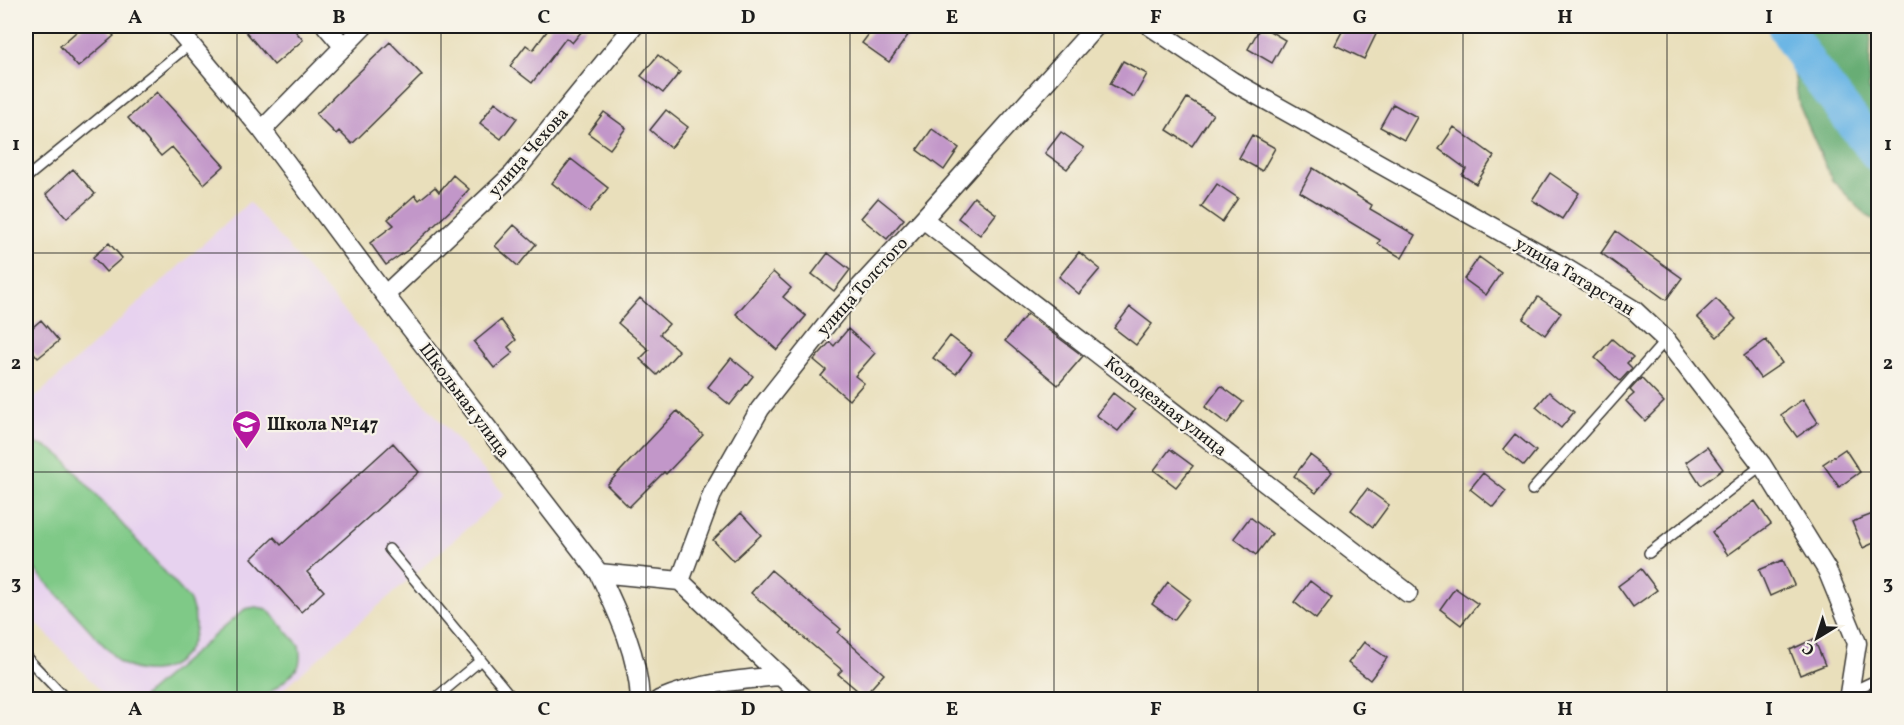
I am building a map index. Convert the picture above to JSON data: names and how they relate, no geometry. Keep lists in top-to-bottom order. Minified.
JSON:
{"streets":{"street":["улица Чехова","улица Татарстан","улица Толстого","Школьная улица","Колодезная улица"]},"crossings":[["улица Чехова","Школьная улица"],["улица Толстого","Колодезная улица"]],"places":{"school or university":["Школа №147"]},"north":"bottom left","grid":{"columns":["A","B","C","D","E","F","G","H","I"],"rows":["1","2","3"]}}
